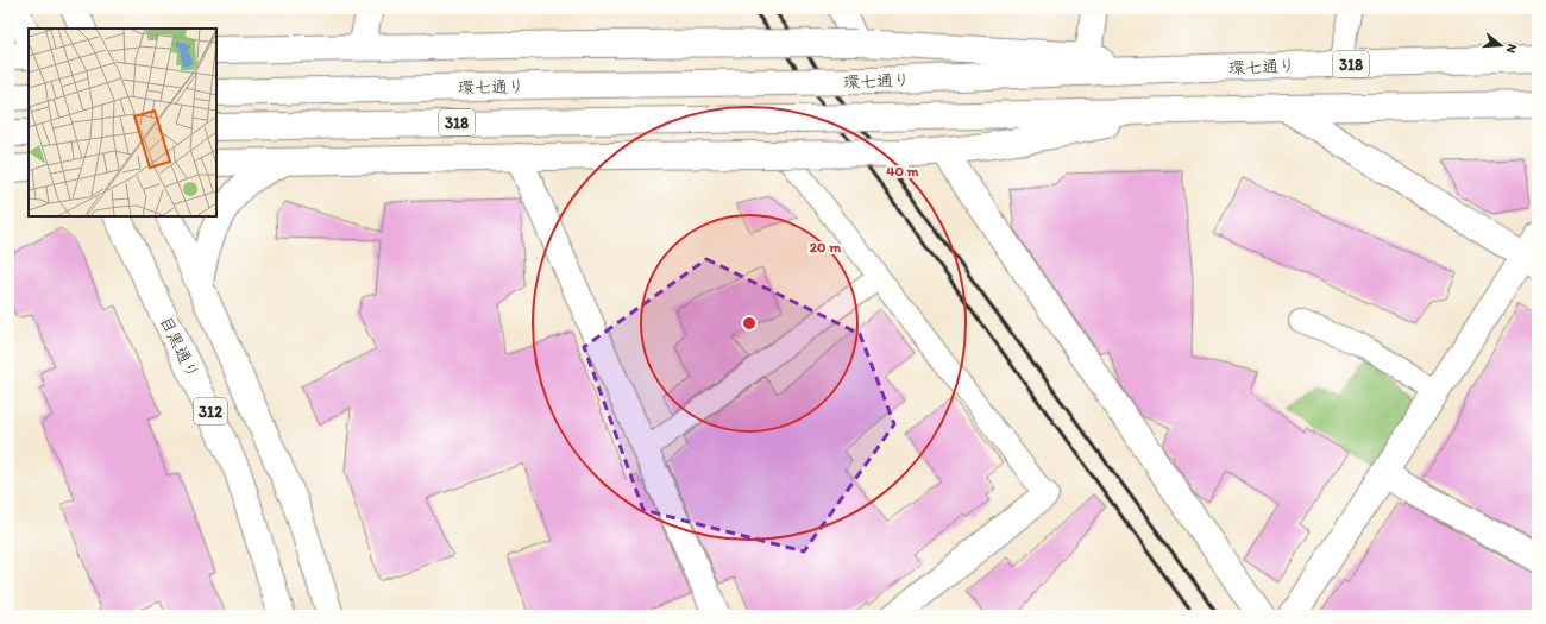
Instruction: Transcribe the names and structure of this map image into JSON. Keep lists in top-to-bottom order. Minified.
{"streets":{"main road":["318","環七通り","目黒通り","312"]},"north":"right","rings":["40 m","20 m"]}
